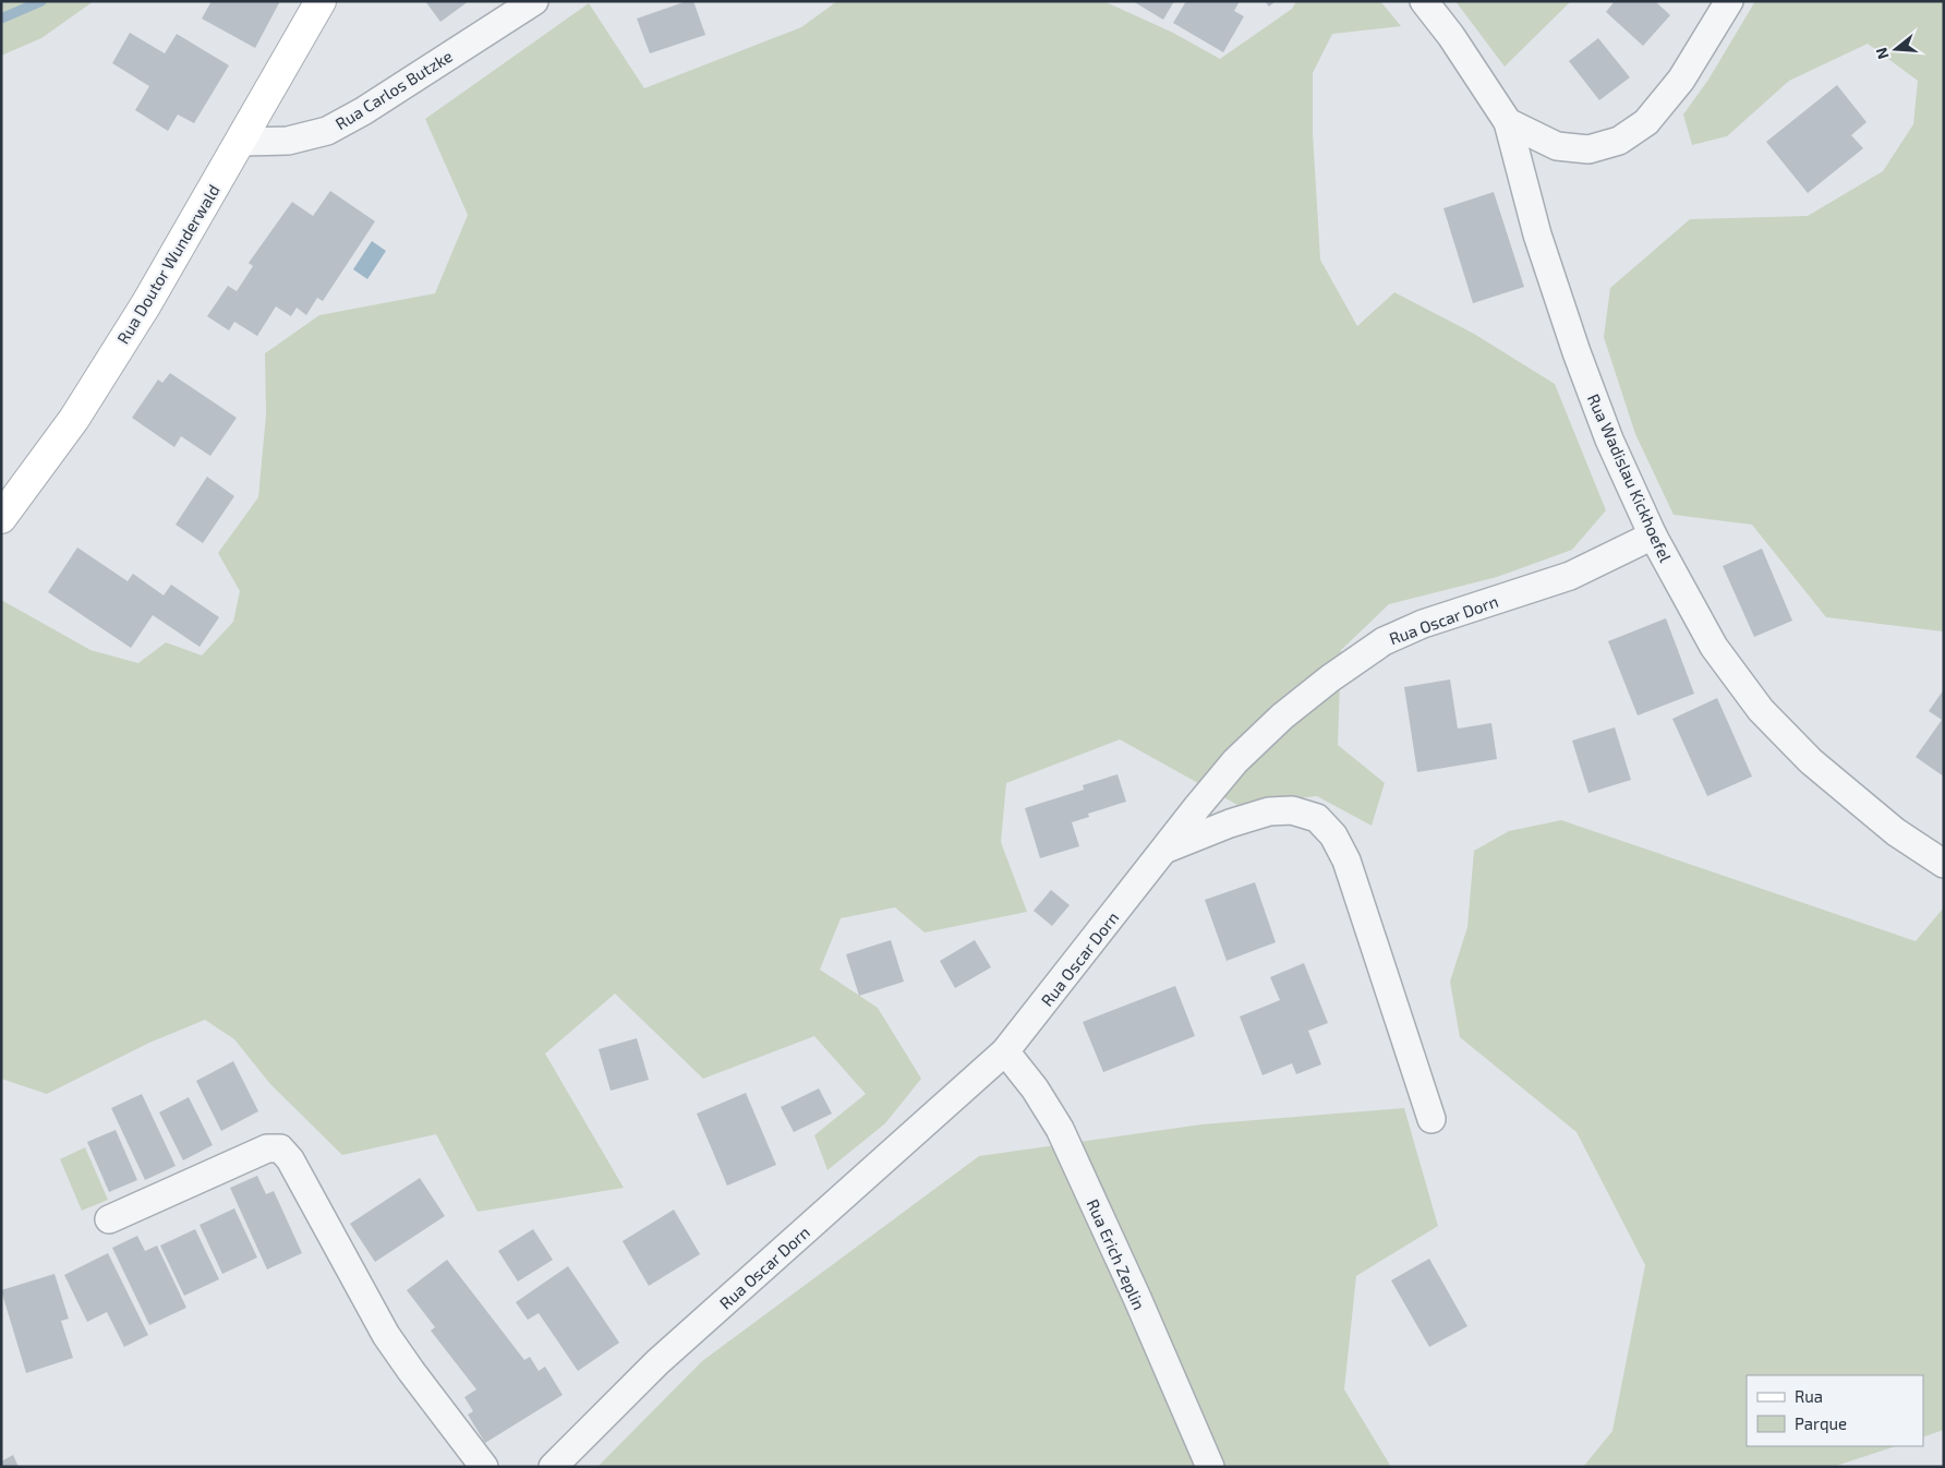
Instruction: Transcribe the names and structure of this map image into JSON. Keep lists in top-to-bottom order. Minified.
{"streets":{"street":["Rua Carlos Butzke","Rua Doutor Wunderwald","Rua Wadislau Kickhoefel","Rua Oscar Dorn","Rua Erich Zeplin"]},"crossings":[["Rua Carlos Butzke","Rua Doutor Wunderwald"],["Rua Wadislau Kickhoefel","Rua Oscar Dorn"],["Rua Oscar Dorn","Rua Erich Zeplin"]],"legend":["Rua","Parque"],"north":"left"}
